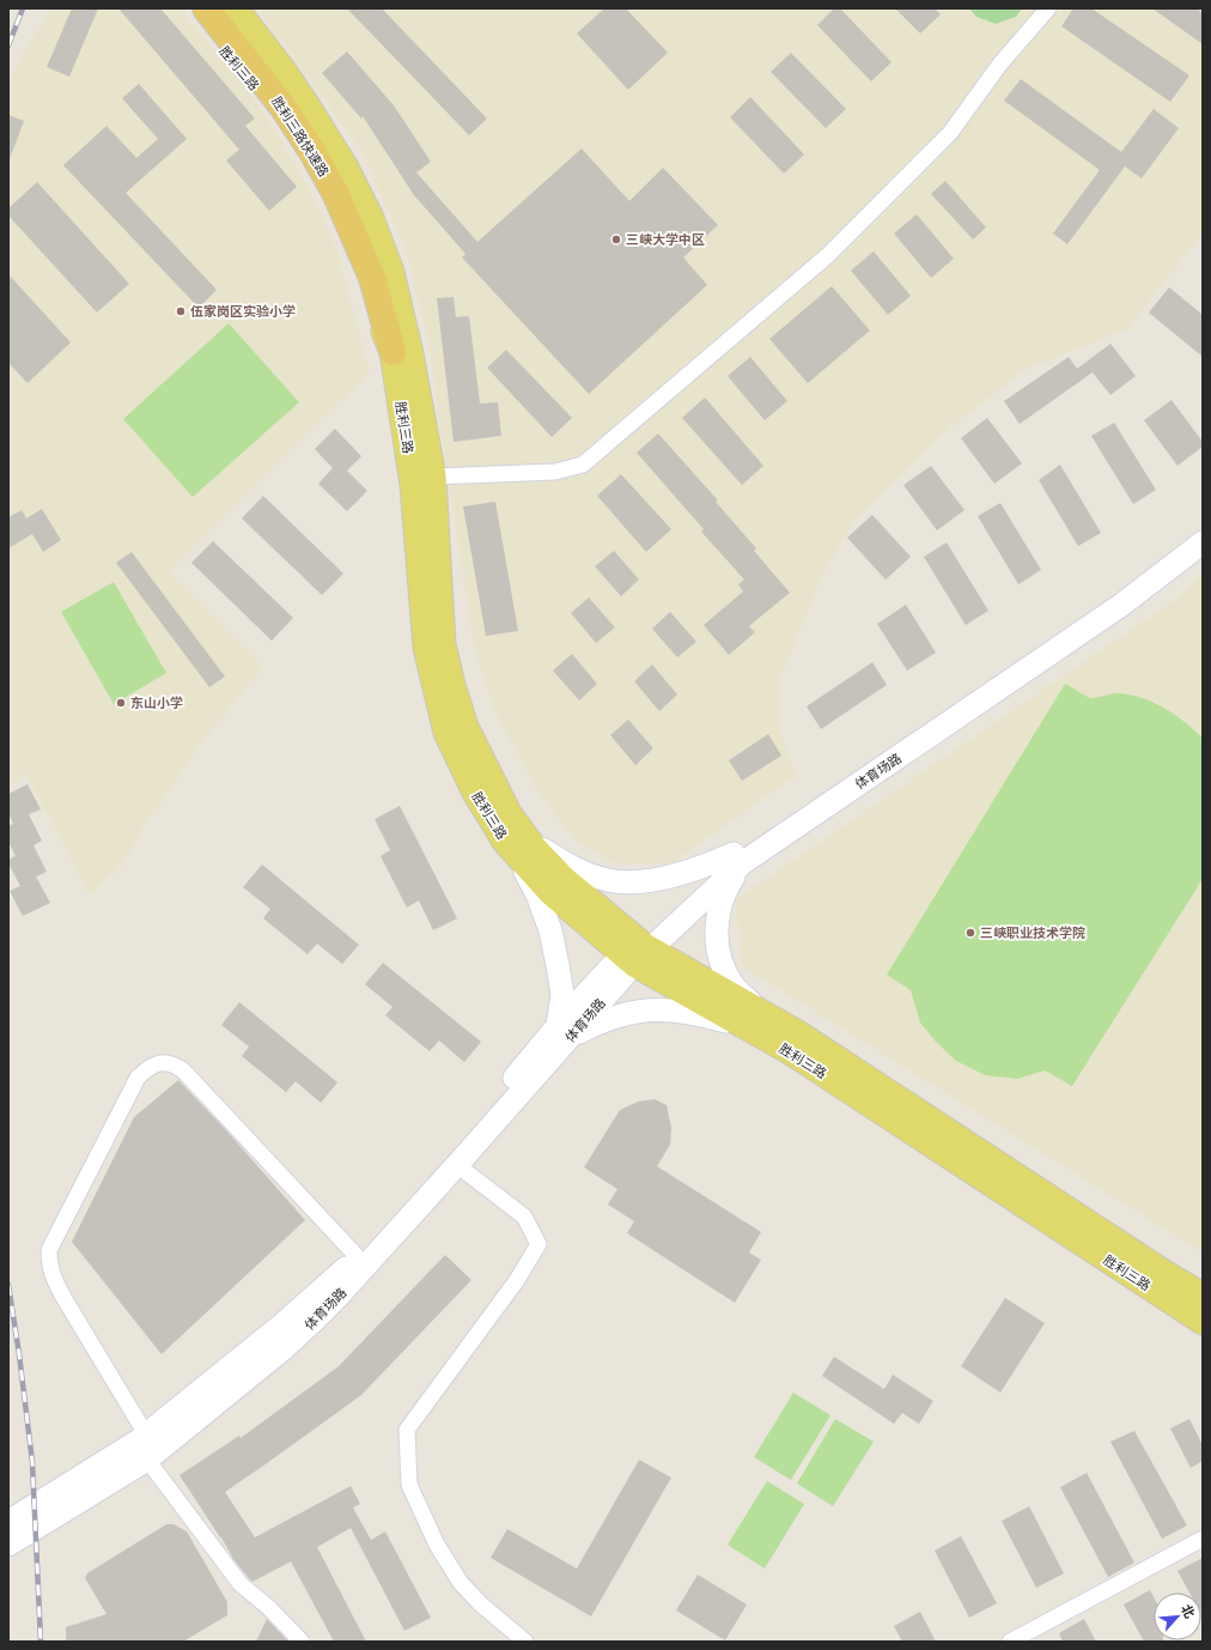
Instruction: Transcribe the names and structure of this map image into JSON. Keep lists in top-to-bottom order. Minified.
{"streets":{"highway":["胜利三路快速路"],"main road":["胜利三路","体育场路"]},"crossings":[["胜利三路","体育场路"]],"places":["三峡大学中区","伍家岗区实验小学","东山小学","三峡职业技术学院"],"north":"top right"}
